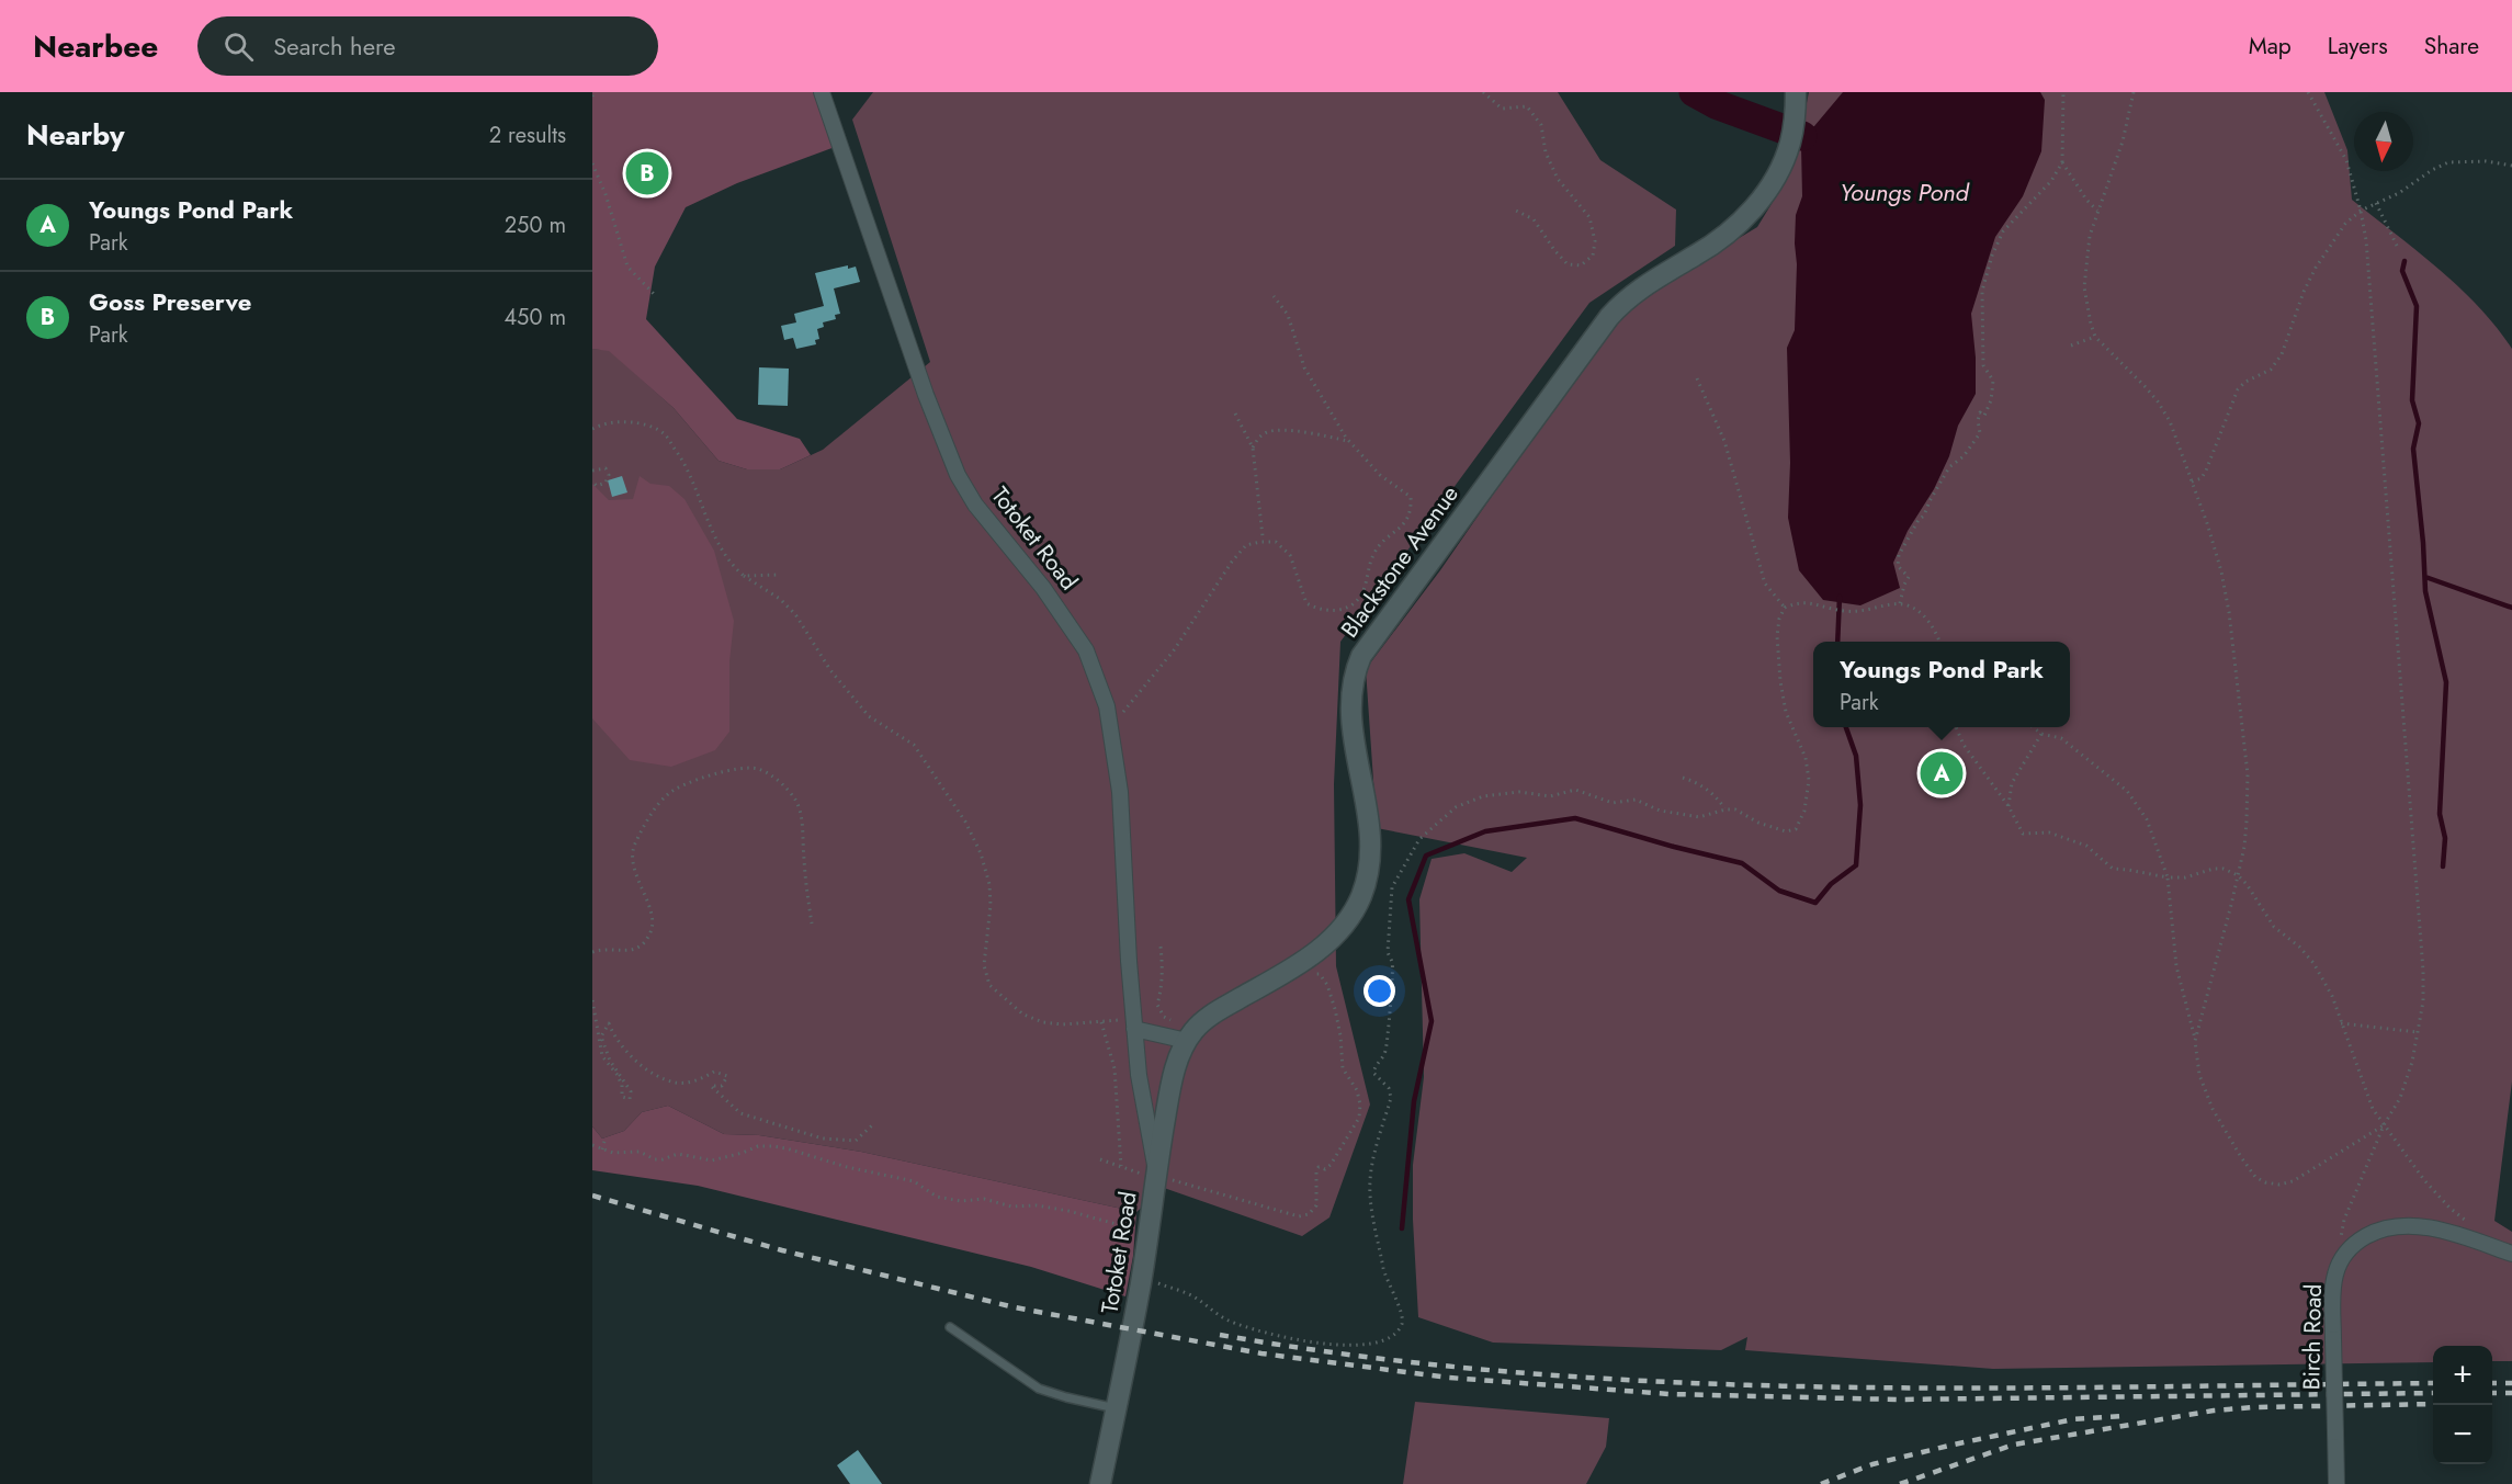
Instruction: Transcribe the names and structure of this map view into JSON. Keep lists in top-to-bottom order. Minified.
{"streets":{"main road":["Totoket Road","Blackstone Avenue"],"street":["Birch Road"]},"water":["Youngs Pond"],"north":"bottom","page":{"header":"Nearbee","search":"Search here","nav":["Map","Layers","Share"],"heading":["Nearby","2 results"],"pins":["B","A"],"list":[{"mark":"A","name":"Youngs Pond Park","note":"Park","value":"250 m"},{"mark":"B","name":"Goss Preserve","note":"Park","value":"450 m"}],"popup":["Youngs Pond Park","Park"],"map_buttons":["+","−"]}}
